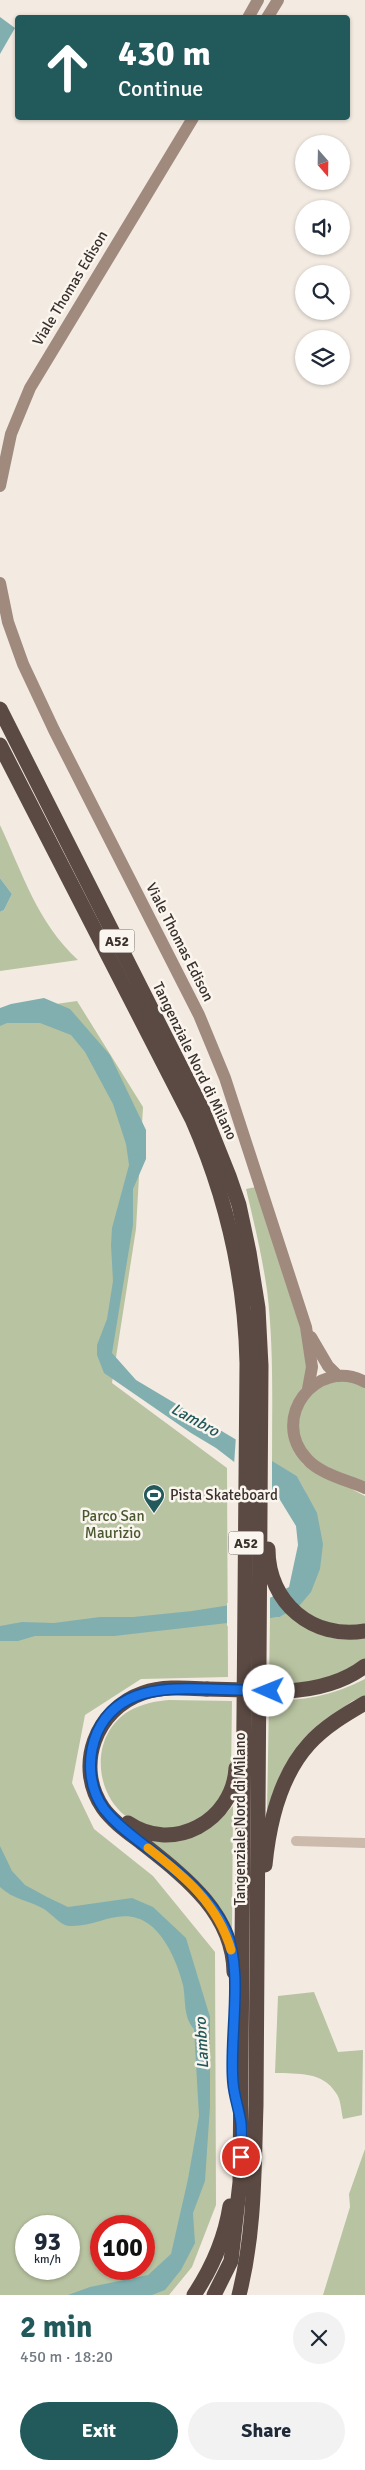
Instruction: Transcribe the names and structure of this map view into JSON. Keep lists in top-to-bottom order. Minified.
{"streets":{"highway":["A52","Tangenziale Nord di Milano"],"street":["Viale Thomas Edison"]},"water":["Lambro"],"parks":["Parco San Maurizio"],"places":{"sports":["Pista Skateboard"]},"north":"bottom","page":{"turn":["430 m","Continue"],"speed":"93 km/h","limit":"100","heading":["2 min","450 m · 18:20"],"buttons":["Exit","Share"]}}
